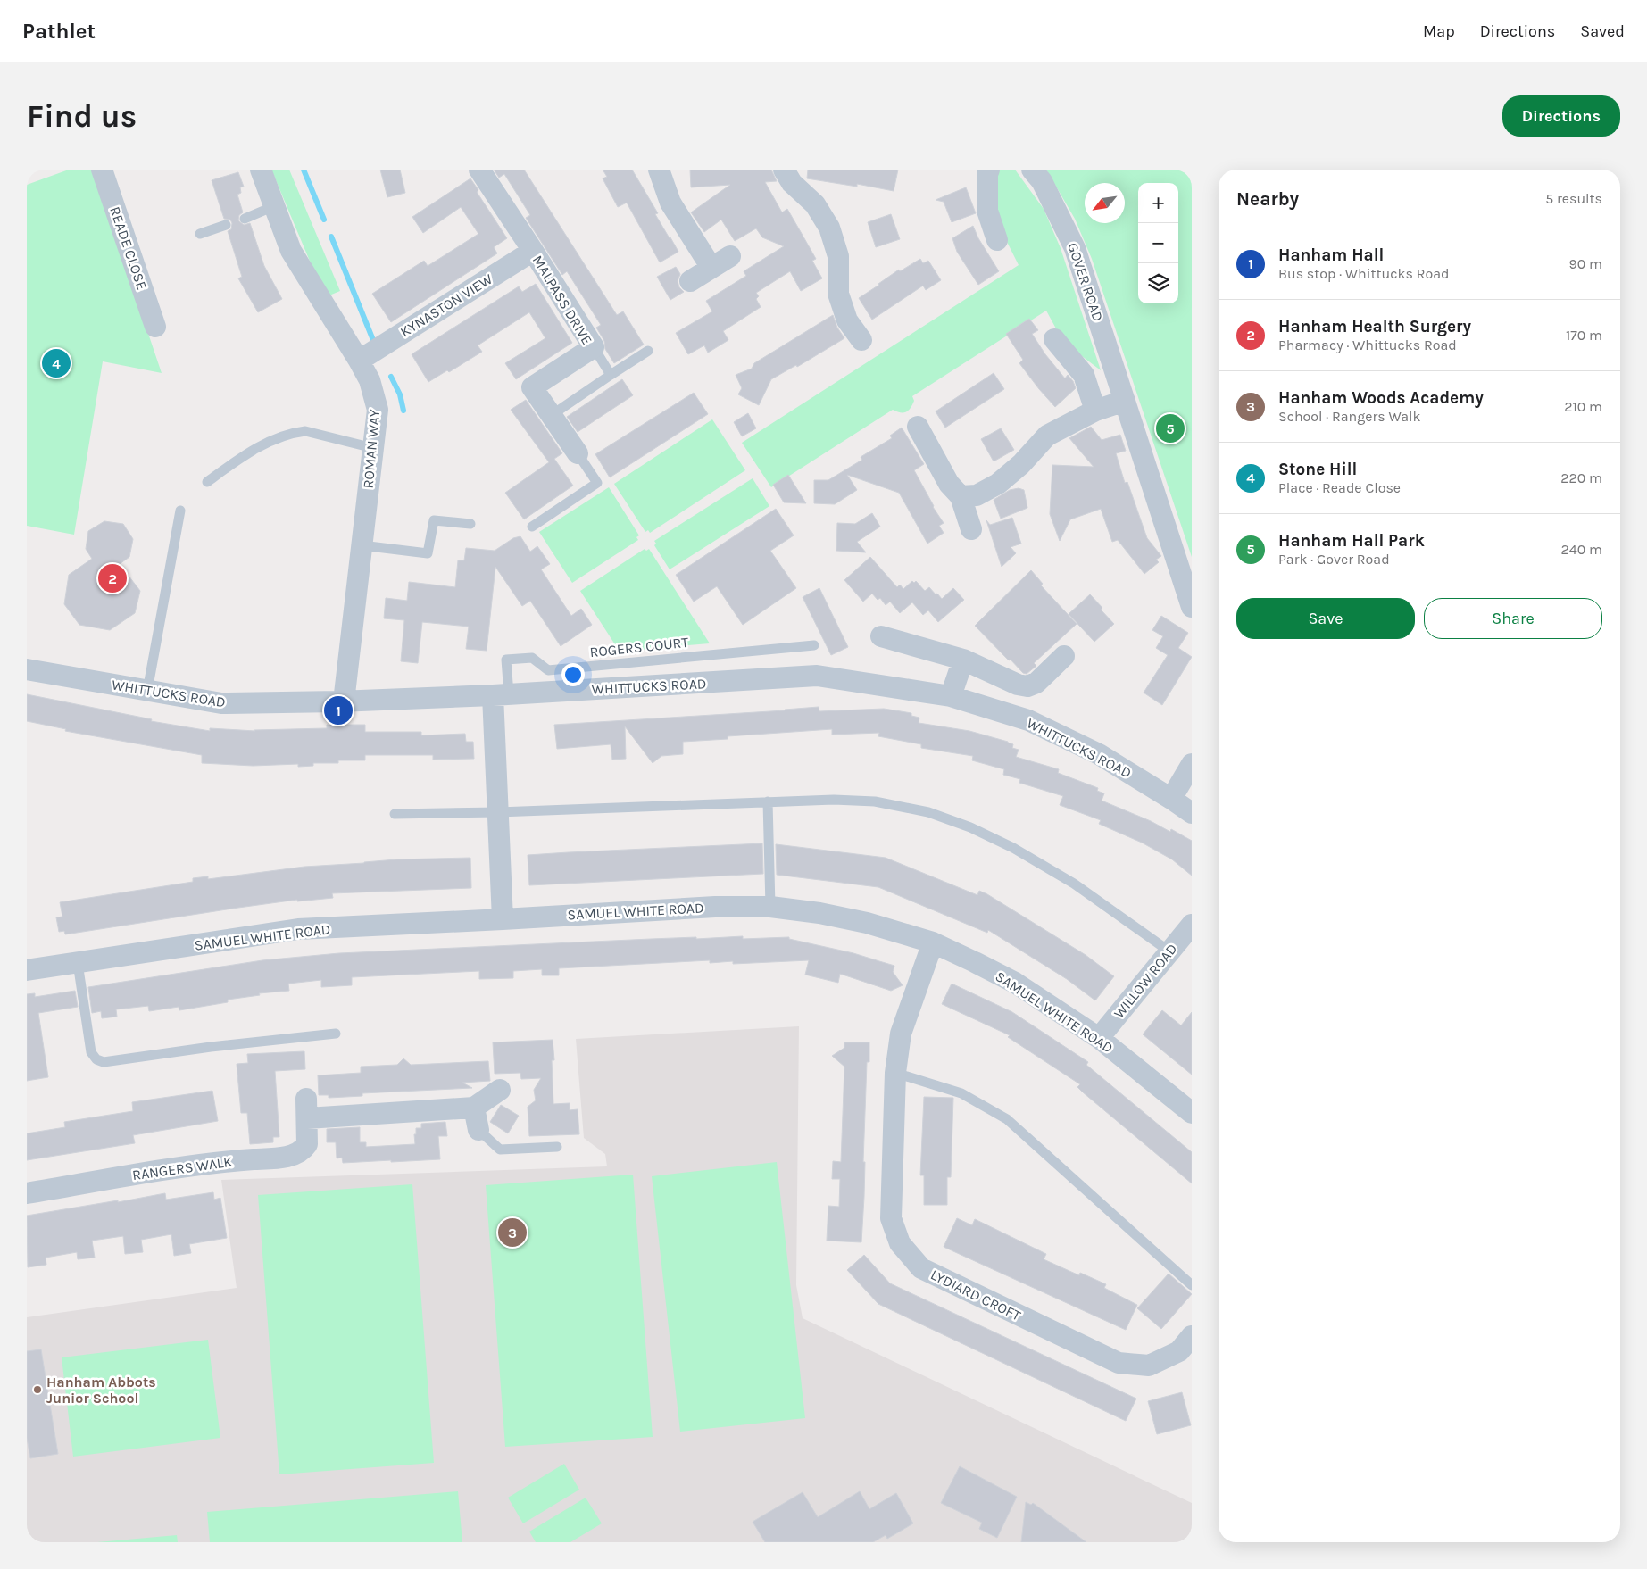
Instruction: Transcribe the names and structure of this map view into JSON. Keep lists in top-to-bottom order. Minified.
{"streets":{"street":["READE CLOSE","GOVER ROAD","MALPASS DRIVE","KYNASTON VIEW","ROMAN WAY","WHITTUCKS ROAD","SAMUEL WHITE ROAD","WILLOW ROAD","RANGERS WALK","LYDIARD CROFT"],"lane":["ROGERS COURT"]},"crossings":[["MALPASS DRIVE","KYNASTON VIEW"],["KYNASTON VIEW","ROMAN WAY"],["ROMAN WAY","WHITTUCKS ROAD"],["ROGERS COURT","WHITTUCKS ROAD"],["SAMUEL WHITE ROAD","WILLOW ROAD"],["SAMUEL WHITE ROAD","LYDIARD CROFT"]],"places":["Hanham Abbots Junior School"],"north":"bottom left","page":{"header":"Pathlet","nav":["Map","Directions","Saved"],"buttons":["Directions",["Save","Share"]],"title":"Find us","heading":["Nearby","5 results"],"map_buttons":["+","−"],"list":[{"mark":"1","name":"Hanham Hall","note":"Bus stop · Whittucks Road","value":"90 m"},{"mark":"2","name":"Hanham Health Surgery","note":"Pharmacy · Whittucks Road","value":"170 m"},{"mark":"3","name":"Hanham Woods Academy","note":"School · Rangers Walk","value":"210 m"},{"mark":"4","name":"Stone Hill","note":"Place · Reade Close","value":"220 m"},{"mark":"5","name":"Hanham Hall Park","note":"Park · Gover Road","value":"240 m"}],"pins":["4","5","2","1","3"]}}
